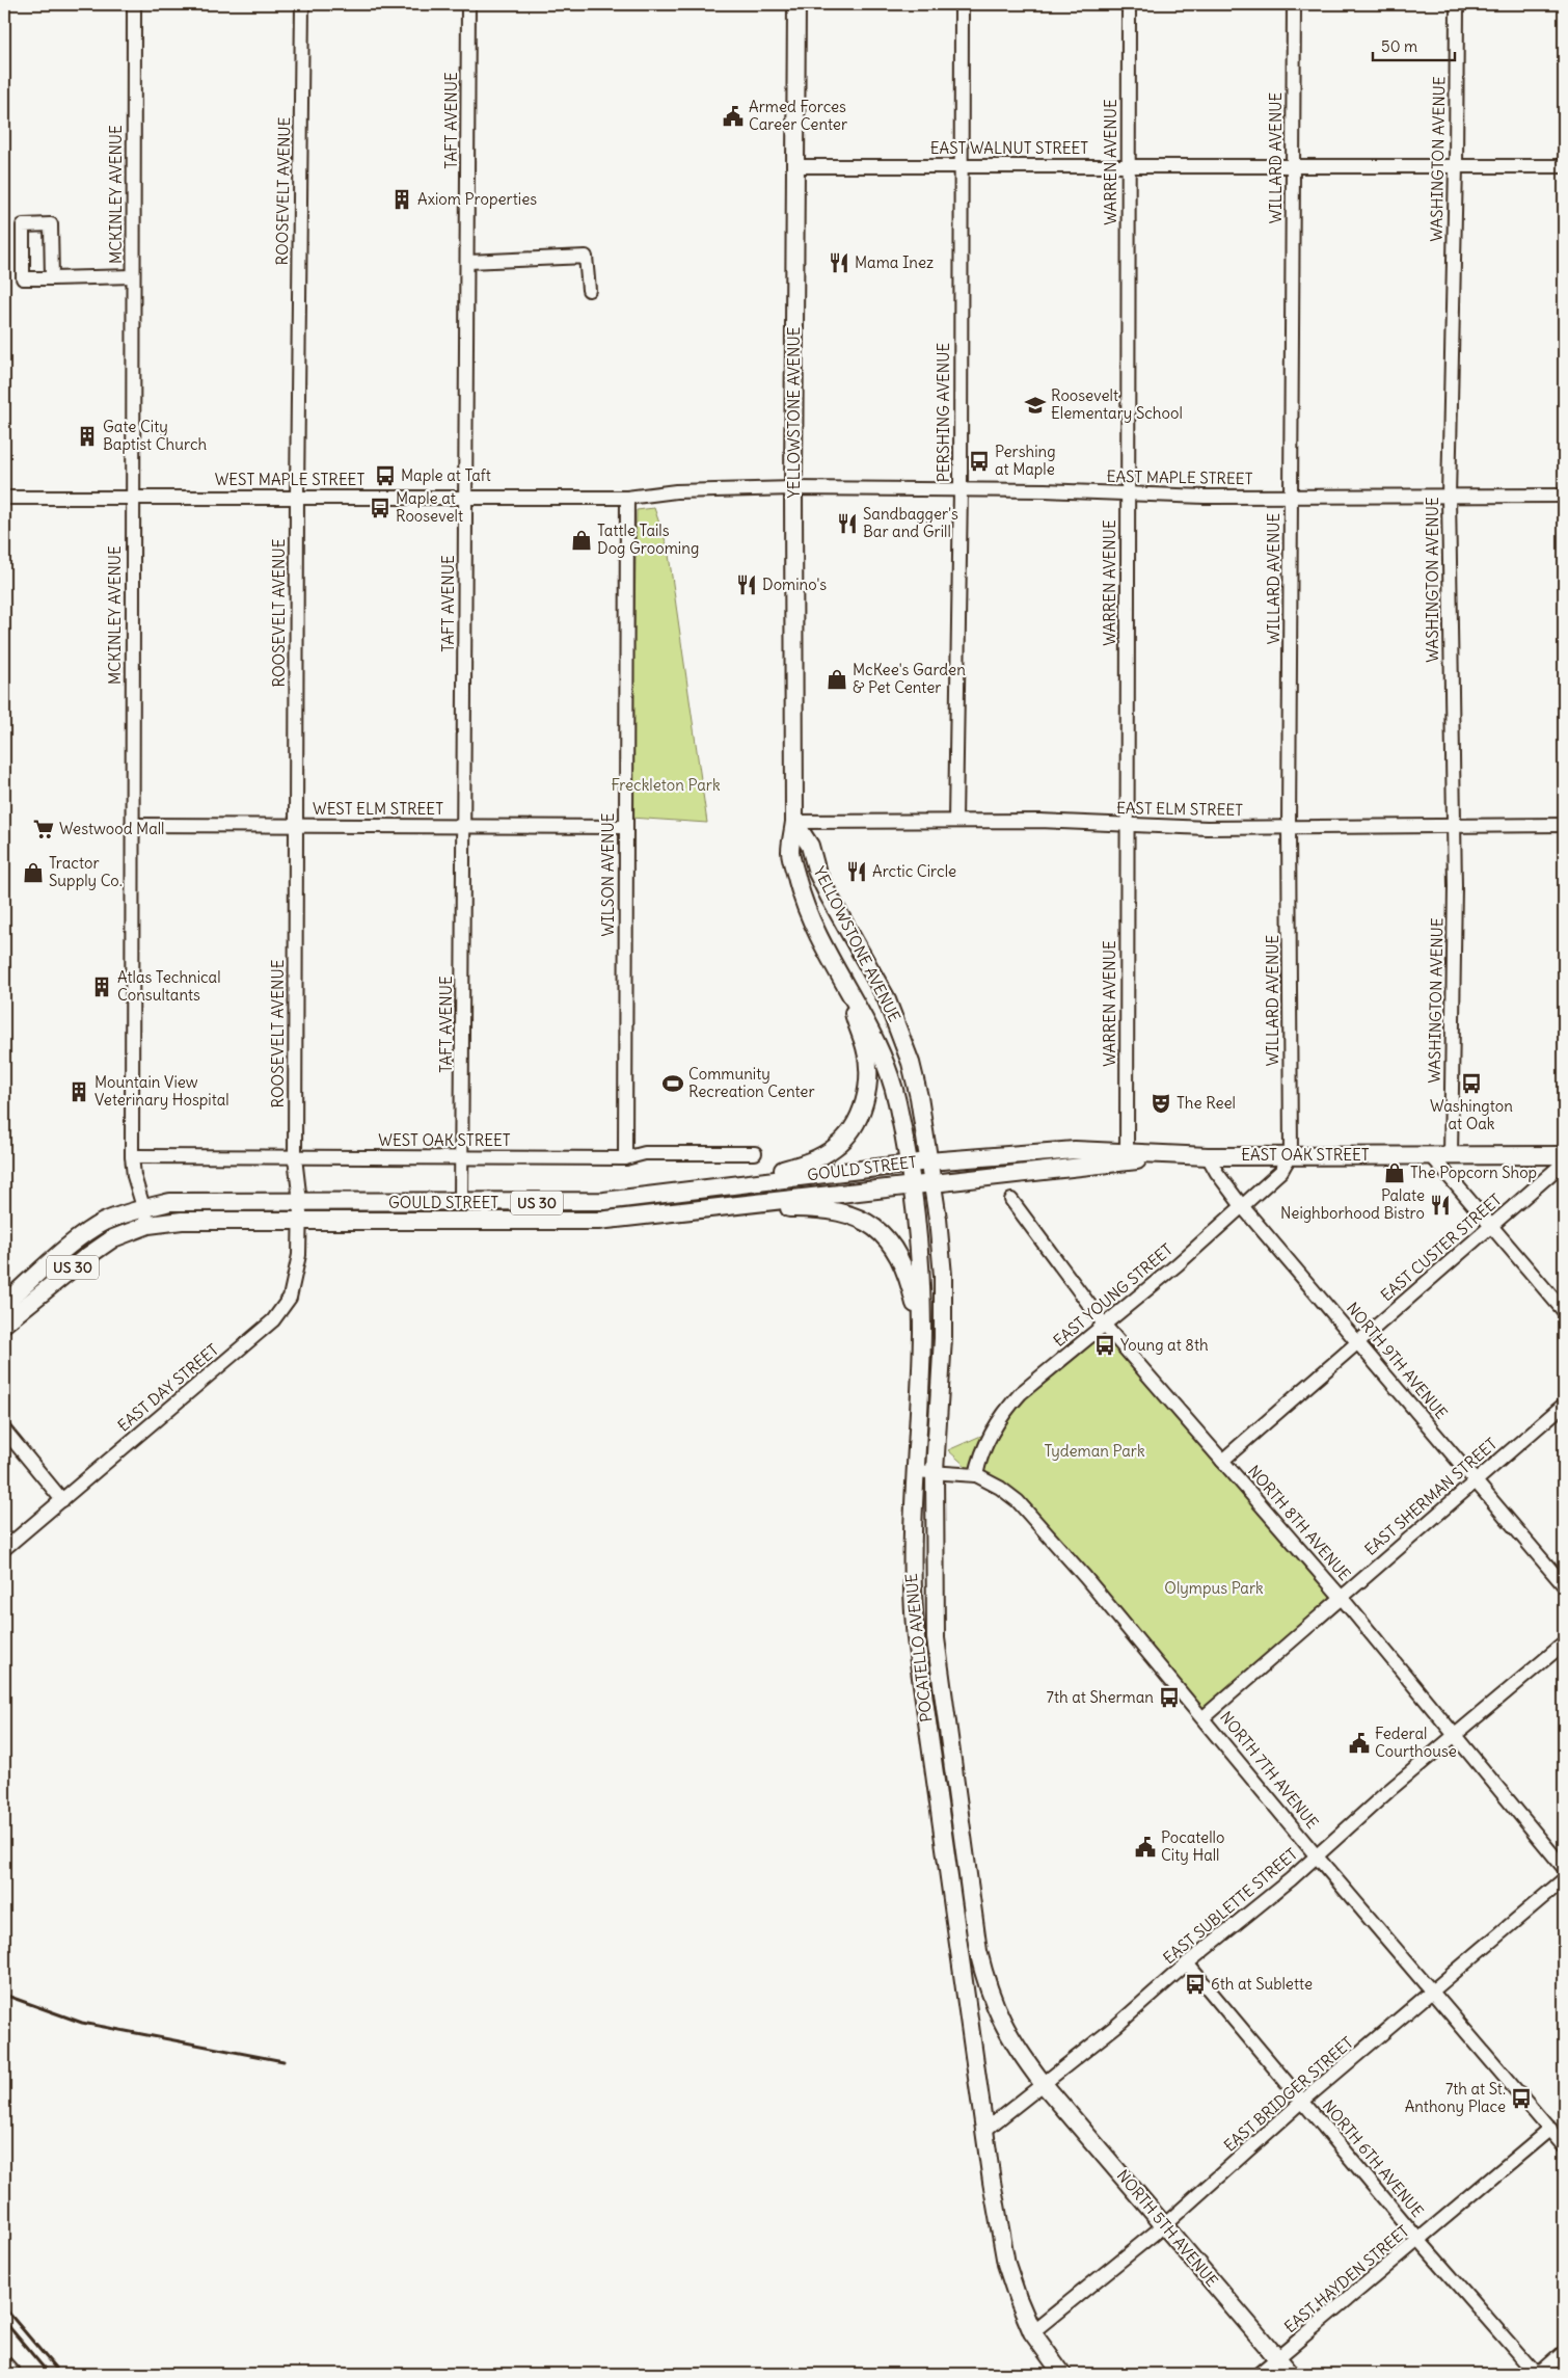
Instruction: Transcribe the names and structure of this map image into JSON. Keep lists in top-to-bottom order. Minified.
{"streets":{"main road":["YELLOWSTONE AVENUE","EAST OAK STREET","GOULD STREET","US 30","POCATELLO AVENUE","NORTH 5TH AVENUE"],"street":["TAFT AVENUE","EAST WALNUT STREET","WILLARD AVENUE","WASHINGTON AVENUE","WARREN AVENUE","ROOSEVELT AVENUE","MCKINLEY AVENUE","PERSHING AVENUE","EAST MAPLE STREET","WEST MAPLE STREET","WEST ELM STREET","EAST ELM STREET","WILSON AVENUE","WEST OAK STREET","EAST CUSTER STREET","EAST YOUNG STREET","NORTH 9TH AVENUE","EAST DAY STREET","EAST SHERMAN STREET","NORTH 8TH AVENUE","NORTH 7TH AVENUE","EAST SUBLETTE STREET","EAST BRIDGER STREET","NORTH 6TH AVENUE","EAST HAYDEN STREET"]},"crossings":[["TAFT AVENUE","WEST MAPLE STREET"],["TAFT AVENUE","WEST ELM STREET"],["TAFT AVENUE","WEST OAK STREET"],["TAFT AVENUE","GOULD STREET"],["EAST WALNUT STREET","WILLARD AVENUE"],["EAST WALNUT STREET","WASHINGTON AVENUE"],["EAST WALNUT STREET","WARREN AVENUE"],["EAST WALNUT STREET","YELLOWSTONE AVENUE"],["EAST WALNUT STREET","PERSHING AVENUE"],["WILLARD AVENUE","EAST MAPLE STREET"],["WILLARD AVENUE","EAST ELM STREET"],["WILLARD AVENUE","EAST OAK STREET"],["WILLARD AVENUE","EAST YOUNG STREET"],["WASHINGTON AVENUE","EAST MAPLE STREET"],["WASHINGTON AVENUE","EAST ELM STREET"],["WASHINGTON AVENUE","EAST OAK STREET"],["WARREN AVENUE","EAST MAPLE STREET"],["WARREN AVENUE","EAST ELM STREET"],["WARREN AVENUE","EAST OAK STREET"],["ROOSEVELT AVENUE","WEST MAPLE STREET"],["ROOSEVELT AVENUE","WEST ELM STREET"],["ROOSEVELT AVENUE","WEST OAK STREET"],["ROOSEVELT AVENUE","GOULD STREET"],["ROOSEVELT AVENUE","EAST DAY STREET"],["MCKINLEY AVENUE","WEST MAPLE STREET"],["MCKINLEY AVENUE","WEST ELM STREET"],["MCKINLEY AVENUE","WEST OAK STREET"],["MCKINLEY AVENUE","GOULD STREET"],["MCKINLEY AVENUE","US 30"],["YELLOWSTONE AVENUE","EAST MAPLE STREET"],["YELLOWSTONE AVENUE","WEST MAPLE STREET"],["YELLOWSTONE AVENUE","EAST ELM STREET"],["YELLOWSTONE AVENUE","EAST OAK STREET"],["YELLOWSTONE AVENUE","GOULD STREET"],["YELLOWSTONE AVENUE","POCATELLO AVENUE"],["PERSHING AVENUE","EAST MAPLE STREET"],["PERSHING AVENUE","EAST ELM STREET"],["EAST MAPLE STREET","WEST MAPLE STREET"],["WEST MAPLE STREET","WILSON AVENUE"],["WEST ELM STREET","WILSON AVENUE"],["WILSON AVENUE","WEST OAK STREET"],["EAST OAK STREET","GOULD STREET"],["EAST OAK STREET","EAST YOUNG STREET"],["EAST OAK STREET","NORTH 9TH AVENUE"],["EAST OAK STREET","POCATELLO AVENUE"],["GOULD STREET","US 30"],["GOULD STREET","EAST DAY STREET"],["GOULD STREET","POCATELLO AVENUE"],["US 30","POCATELLO AVENUE"],["EAST CUSTER STREET","NORTH 9TH AVENUE"],["EAST CUSTER STREET","NORTH 8TH AVENUE"],["EAST YOUNG STREET","NORTH 9TH AVENUE"],["EAST YOUNG STREET","NORTH 8TH AVENUE"],["EAST YOUNG STREET","NORTH 7TH AVENUE"],["NORTH 9TH AVENUE","EAST SHERMAN STREET"],["EAST SHERMAN STREET","NORTH 8TH AVENUE"],["EAST SHERMAN STREET","NORTH 7TH AVENUE"],["NORTH 8TH AVENUE","EAST SUBLETTE STREET"],["POCATELLO AVENUE","NORTH 7TH AVENUE"],["POCATELLO AVENUE","EAST SUBLETTE STREET"],["POCATELLO AVENUE","EAST BRIDGER STREET"],["POCATELLO AVENUE","NORTH 5TH AVENUE"],["NORTH 7TH AVENUE","EAST SUBLETTE STREET"],["NORTH 7TH AVENUE","EAST BRIDGER STREET"],["NORTH 7TH AVENUE","EAST HAYDEN STREET"],["EAST SUBLETTE STREET","NORTH 6TH AVENUE"],["EAST SUBLETTE STREET","NORTH 5TH AVENUE"],["EAST BRIDGER STREET","NORTH 6TH AVENUE"],["EAST BRIDGER STREET","NORTH 5TH AVENUE"],["NORTH 6TH AVENUE","EAST HAYDEN STREET"],["NORTH 5TH AVENUE","EAST HAYDEN STREET"]],"parks":["Freckleton Park","Tydeman Park","Olympus Park"],"places":{"public building":["Armed Forces Career Center","Federal Courthouse","Pocatello City Hall"],"building":["Axiom Properties","Gate City Baptist Church","Atlas Technical Consultants","Mountain View Veterinary Hospital"],"restaurant":["Mama Inez","Sandbagger's Bar and Grill","Domino's","Arctic Circle","Palate Neighborhood Bistro"],"school or university":["Roosevelt Elementary School"],"bus stop":["Pershing at Maple","Maple at Taft","Maple at Roosevelt","Washington at Oak","Young at 8th","7th at Sherman","6th at Sublette","7th at St. Anthony Place"],"shop":["Tattle Tails Dog Grooming","McKee's Garden & Pet Center","Tractor Supply Co.","The Popcorn Shop"],"supermarket":["Westwood Mall"],"sports":["Community Recreation Center"],"theatre":["The Reel"]},"scale_bar":"50 m"}
